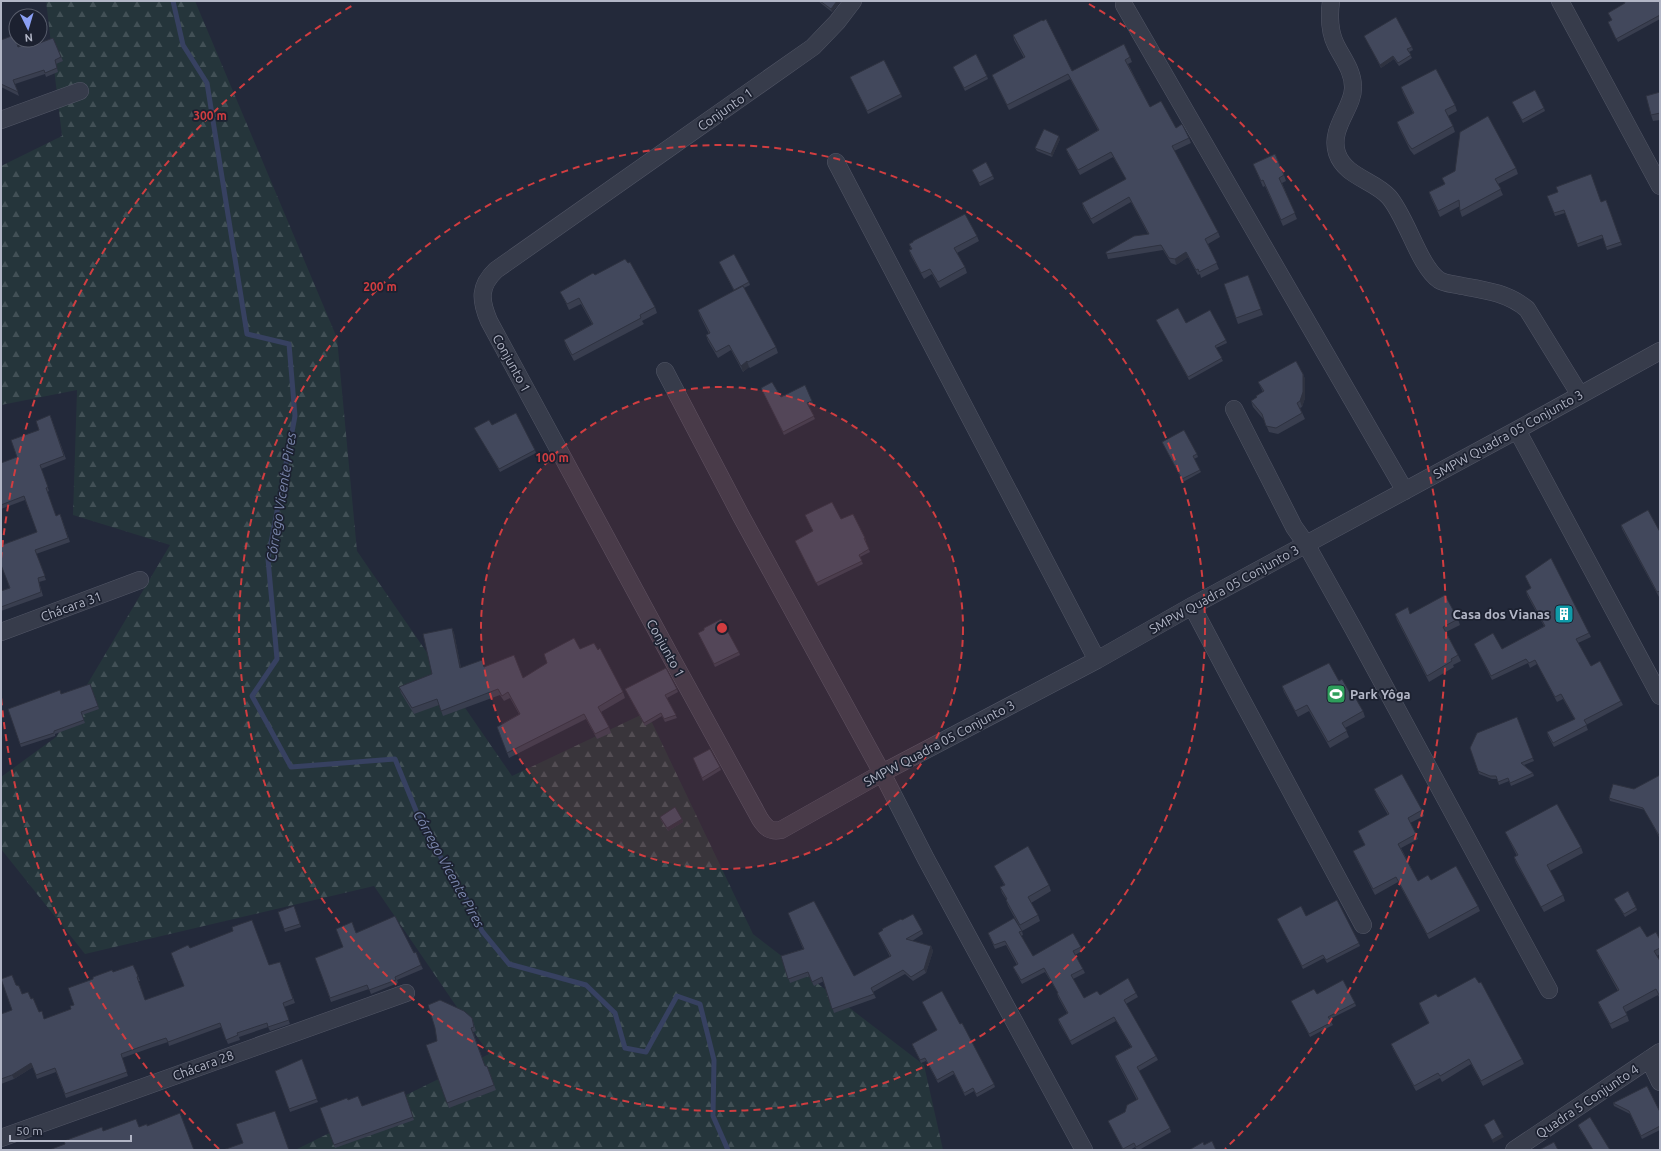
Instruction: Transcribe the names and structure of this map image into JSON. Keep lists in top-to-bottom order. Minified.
{"streets":{"street":["Conjunto 1","SMPW Quadra 05 Conjunto 3","Chácara 31","Chácara 28","Quadra 5 Conjunto 4"]},"crossings":[["Conjunto 1","SMPW Quadra 05 Conjunto 3"]],"water":["Córrego Vicente Pires"],"places":{"building":["Casa dos Vianas"],"sports":["Park Yôga"]},"scale_bar":"50 m","north":"bottom","rings":["300 m","200 m","100 m"]}
